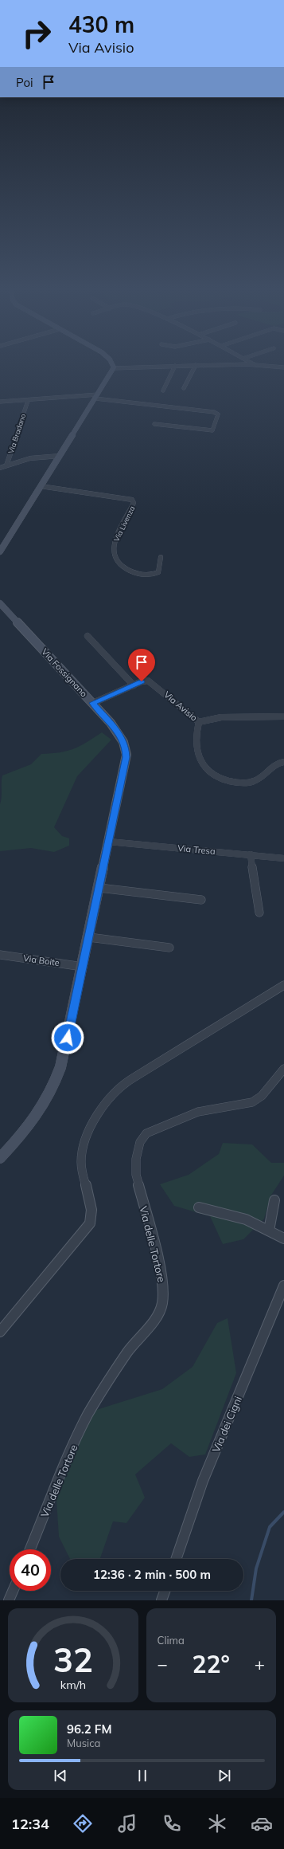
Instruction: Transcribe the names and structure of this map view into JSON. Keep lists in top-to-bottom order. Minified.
{"streets":{"street":["Via Bradano","Via Livenza","Via Fossignano","Via Avisio","Via Tresa","Via Boite","Via delle Tortore","Via dei Cigni"]},"crossings":[["Via Fossignano","Via Avisio"],["Via Fossignano","Via Tresa"],["Via Fossignano","Via Boite"]],"page":{"turn":["430 m","Via Avisio"],"then":"Poi","limit":"40","trip":"12:36 · 2 min · 500 m","tile":"Clima","heat":["−","22°","+"],"song":["96.2 FM","Musica"],"tabs":"12:34","gauge":["32","km/h"]}}
